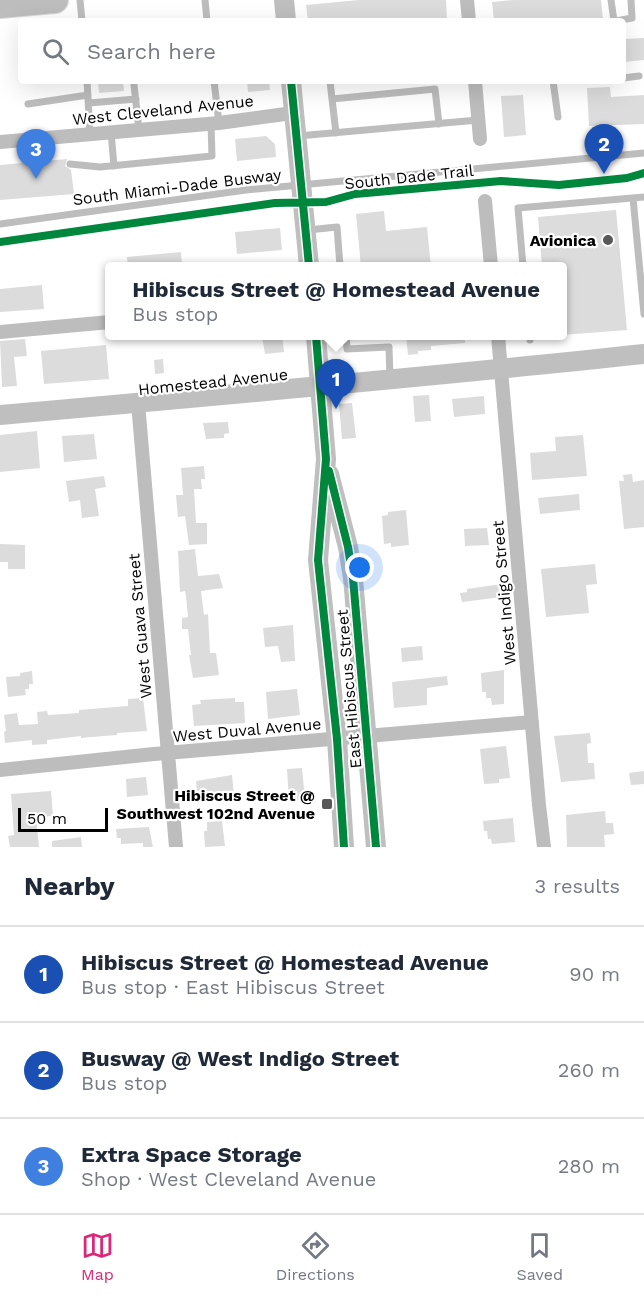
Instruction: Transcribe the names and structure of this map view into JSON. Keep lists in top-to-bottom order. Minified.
{"streets":{"street":["West Cleveland Avenue","Homestead Avenue","West Indigo Street","West Guava Street","East Hibiscus Street","West Duval Avenue"],"lane":["South Miami-Dade Busway"],"cycle path":["South Dade Trail"]},"crossings":[["Homestead Avenue","West Indigo Street"],["Homestead Avenue","West Guava Street"],["Homestead Avenue","East Hibiscus Street"],["West Indigo Street","West Duval Avenue"],["West Guava Street","West Duval Avenue"],["East Hibiscus Street","West Duval Avenue"]],"places":{"other":["Avionica"],"transit":["Hibiscus Street @ Southwest 102nd Avenue"]},"scale_bar":"50 m","page":{"search":"Search here","pins":["2","3","1"],"popup":["Hibiscus Street @ Homestead Avenue","Bus stop"],"scale":"50 m","heading":["Nearby","3 results"],"list":[{"mark":"1","name":"Hibiscus Street @ Homestead Avenue","note":"Bus stop · East Hibiscus Street","value":"90 m"},{"mark":"2","name":"Busway @ West Indigo Street","note":"Bus stop","value":"260 m"},{"mark":"3","name":"Extra Space Storage","note":"Shop · West Cleveland Avenue","value":"280 m"}],"nav":["Map","Directions","Saved"]}}
